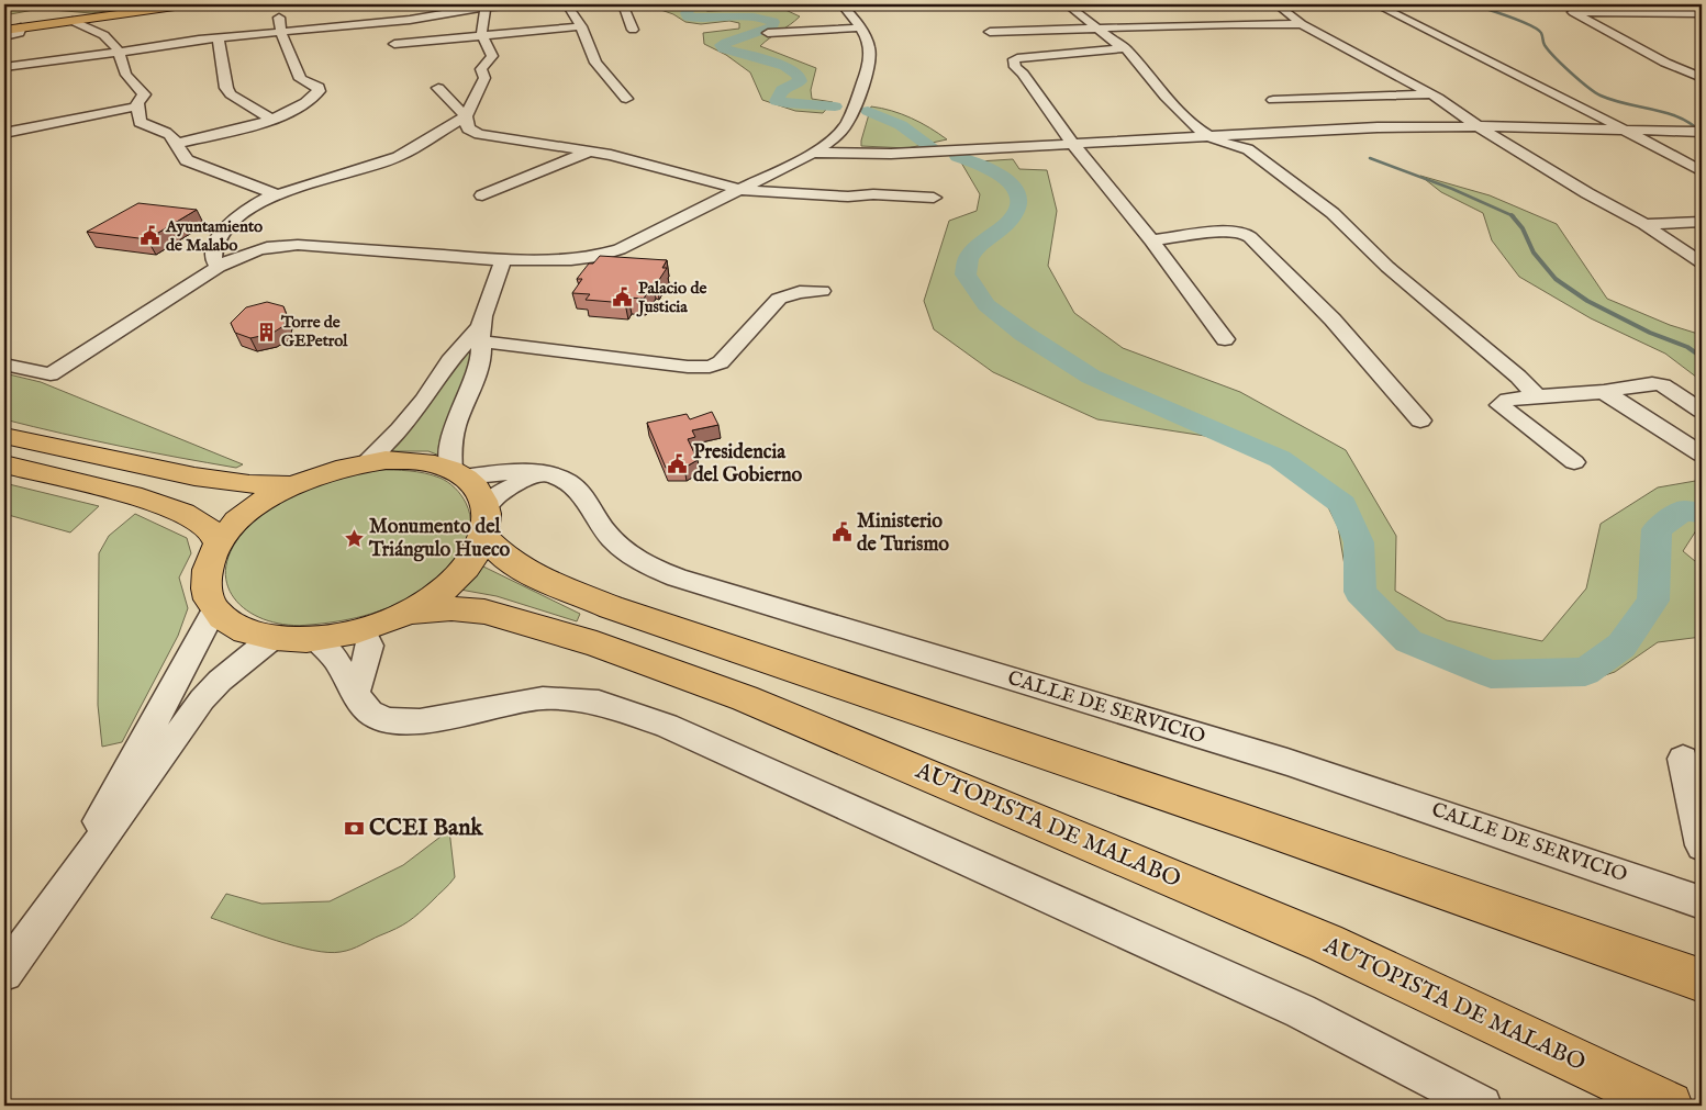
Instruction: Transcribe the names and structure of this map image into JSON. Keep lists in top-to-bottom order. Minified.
{"streets":{"main road":["AUTOPISTA DE MALABO"],"street":["CALLE DE SERVICIO"]},"places":{"public building":["Ayuntamiento de Malabo","Palacio de Justicia","Presidencia del Gobierno","Ministerio de Turismo"],"building":["Torre de GEPetrol"],"place":["Monumento del Triángulo Hueco"],"bank":["CCEI Bank"]}}
